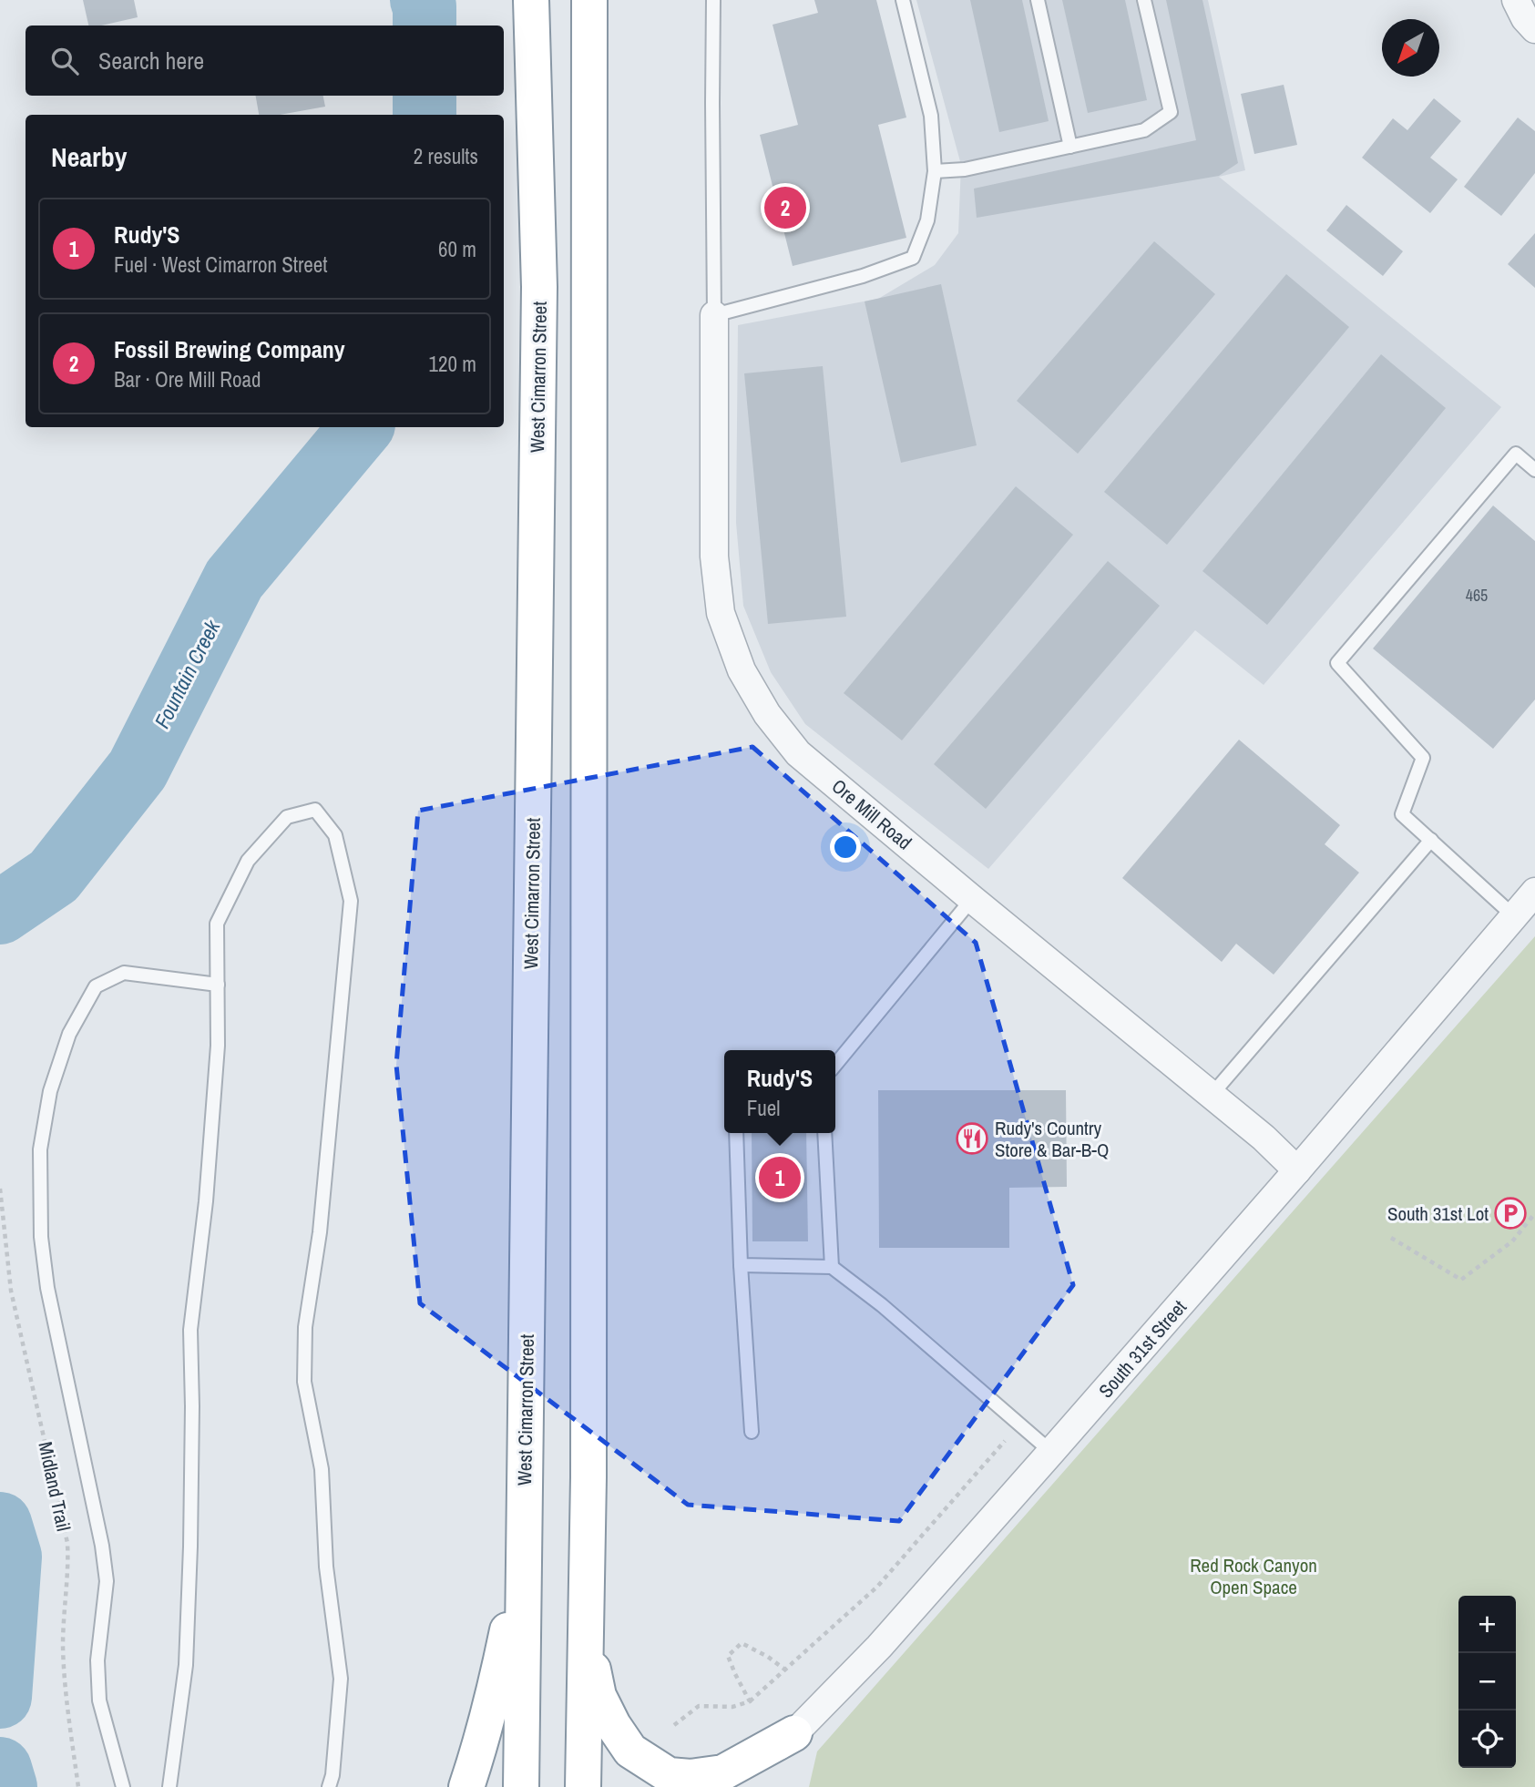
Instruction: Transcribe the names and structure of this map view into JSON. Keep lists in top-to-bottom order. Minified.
{"streets":{"highway":["West Cimarron Street"],"street":["Ore Mill Road","South 31st Street"],"path":["Midland Trail"]},"crossings":[["Ore Mill Road","South 31st Street"]],"water":["Fountain Creek"],"parks":["Red Rock Canyon Open Space"],"places":{"restaurant":["Rudy's Country Store & Bar-B-Q"],"parking":["South 31st Lot"]},"house_numbers":["465"],"north":"bottom left","page":{"search":"Search here","heading":["Nearby","2 results"],"pins":["2","1"],"list":[{"mark":"1","name":"Rudy'S","note":"Fuel · West Cimarron Street","value":"60 m"},{"mark":"2","name":"Fossil Brewing Company","note":"Bar · Ore Mill Road","value":"120 m"}],"popup":["Rudy'S","Fuel"],"map_buttons":["+","−"]}}
